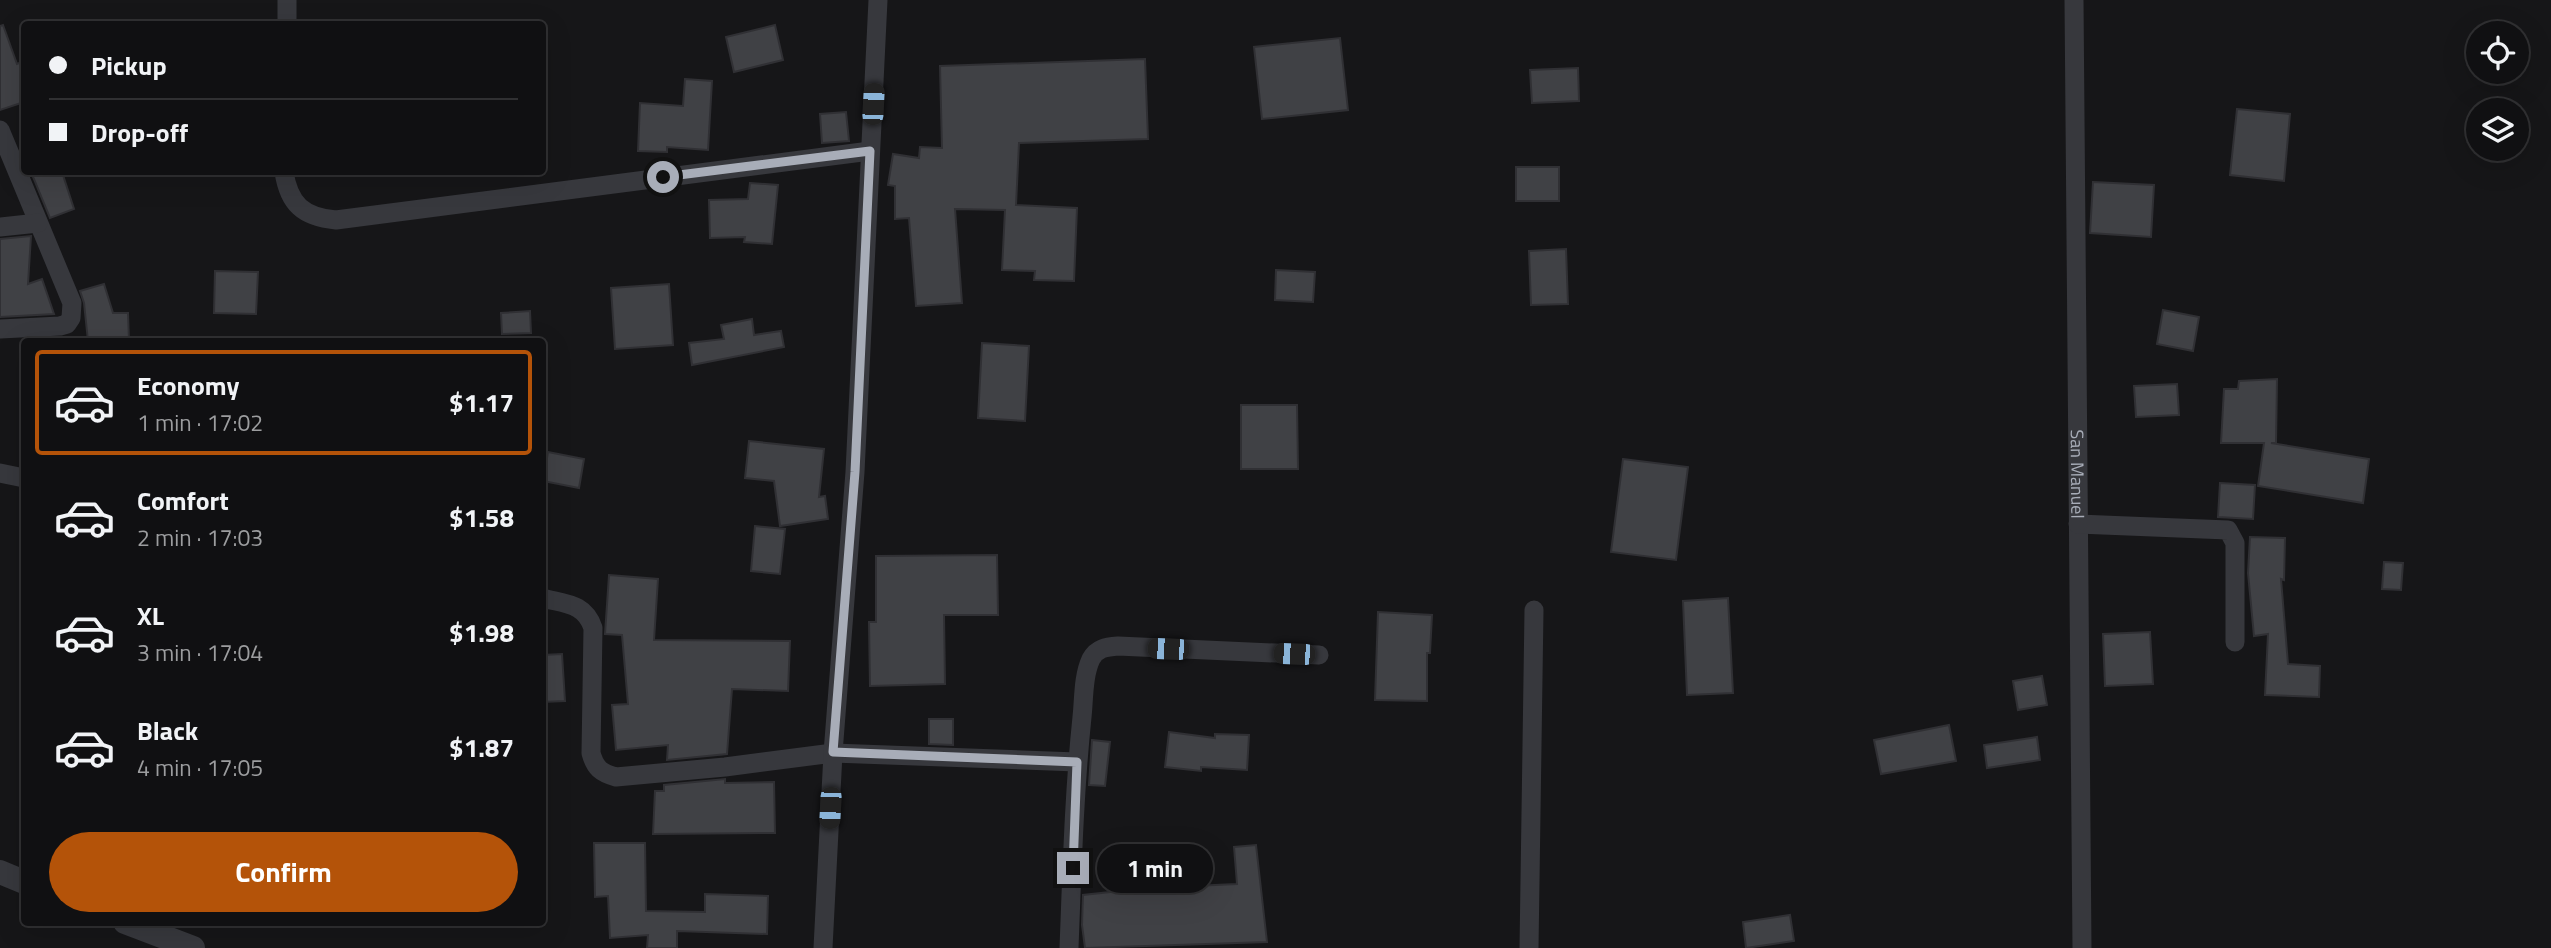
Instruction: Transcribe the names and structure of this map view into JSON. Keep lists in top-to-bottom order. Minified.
{"streets":{"street":["San Manuel"]},"page":{"banner":["Pickup","Drop-off"],"list":[{"name":"Economy","note":"1 min · 17:02","value":"$1.17"},{"name":"Comfort","note":"2 min · 17:03","value":"$1.58"},{"name":"XL","note":"3 min · 17:04","value":"$1.98"},{"name":"Black","note":"4 min · 17:05","value":"$1.87"}],"buttons":"Confirm","bubble":"1 min"}}
